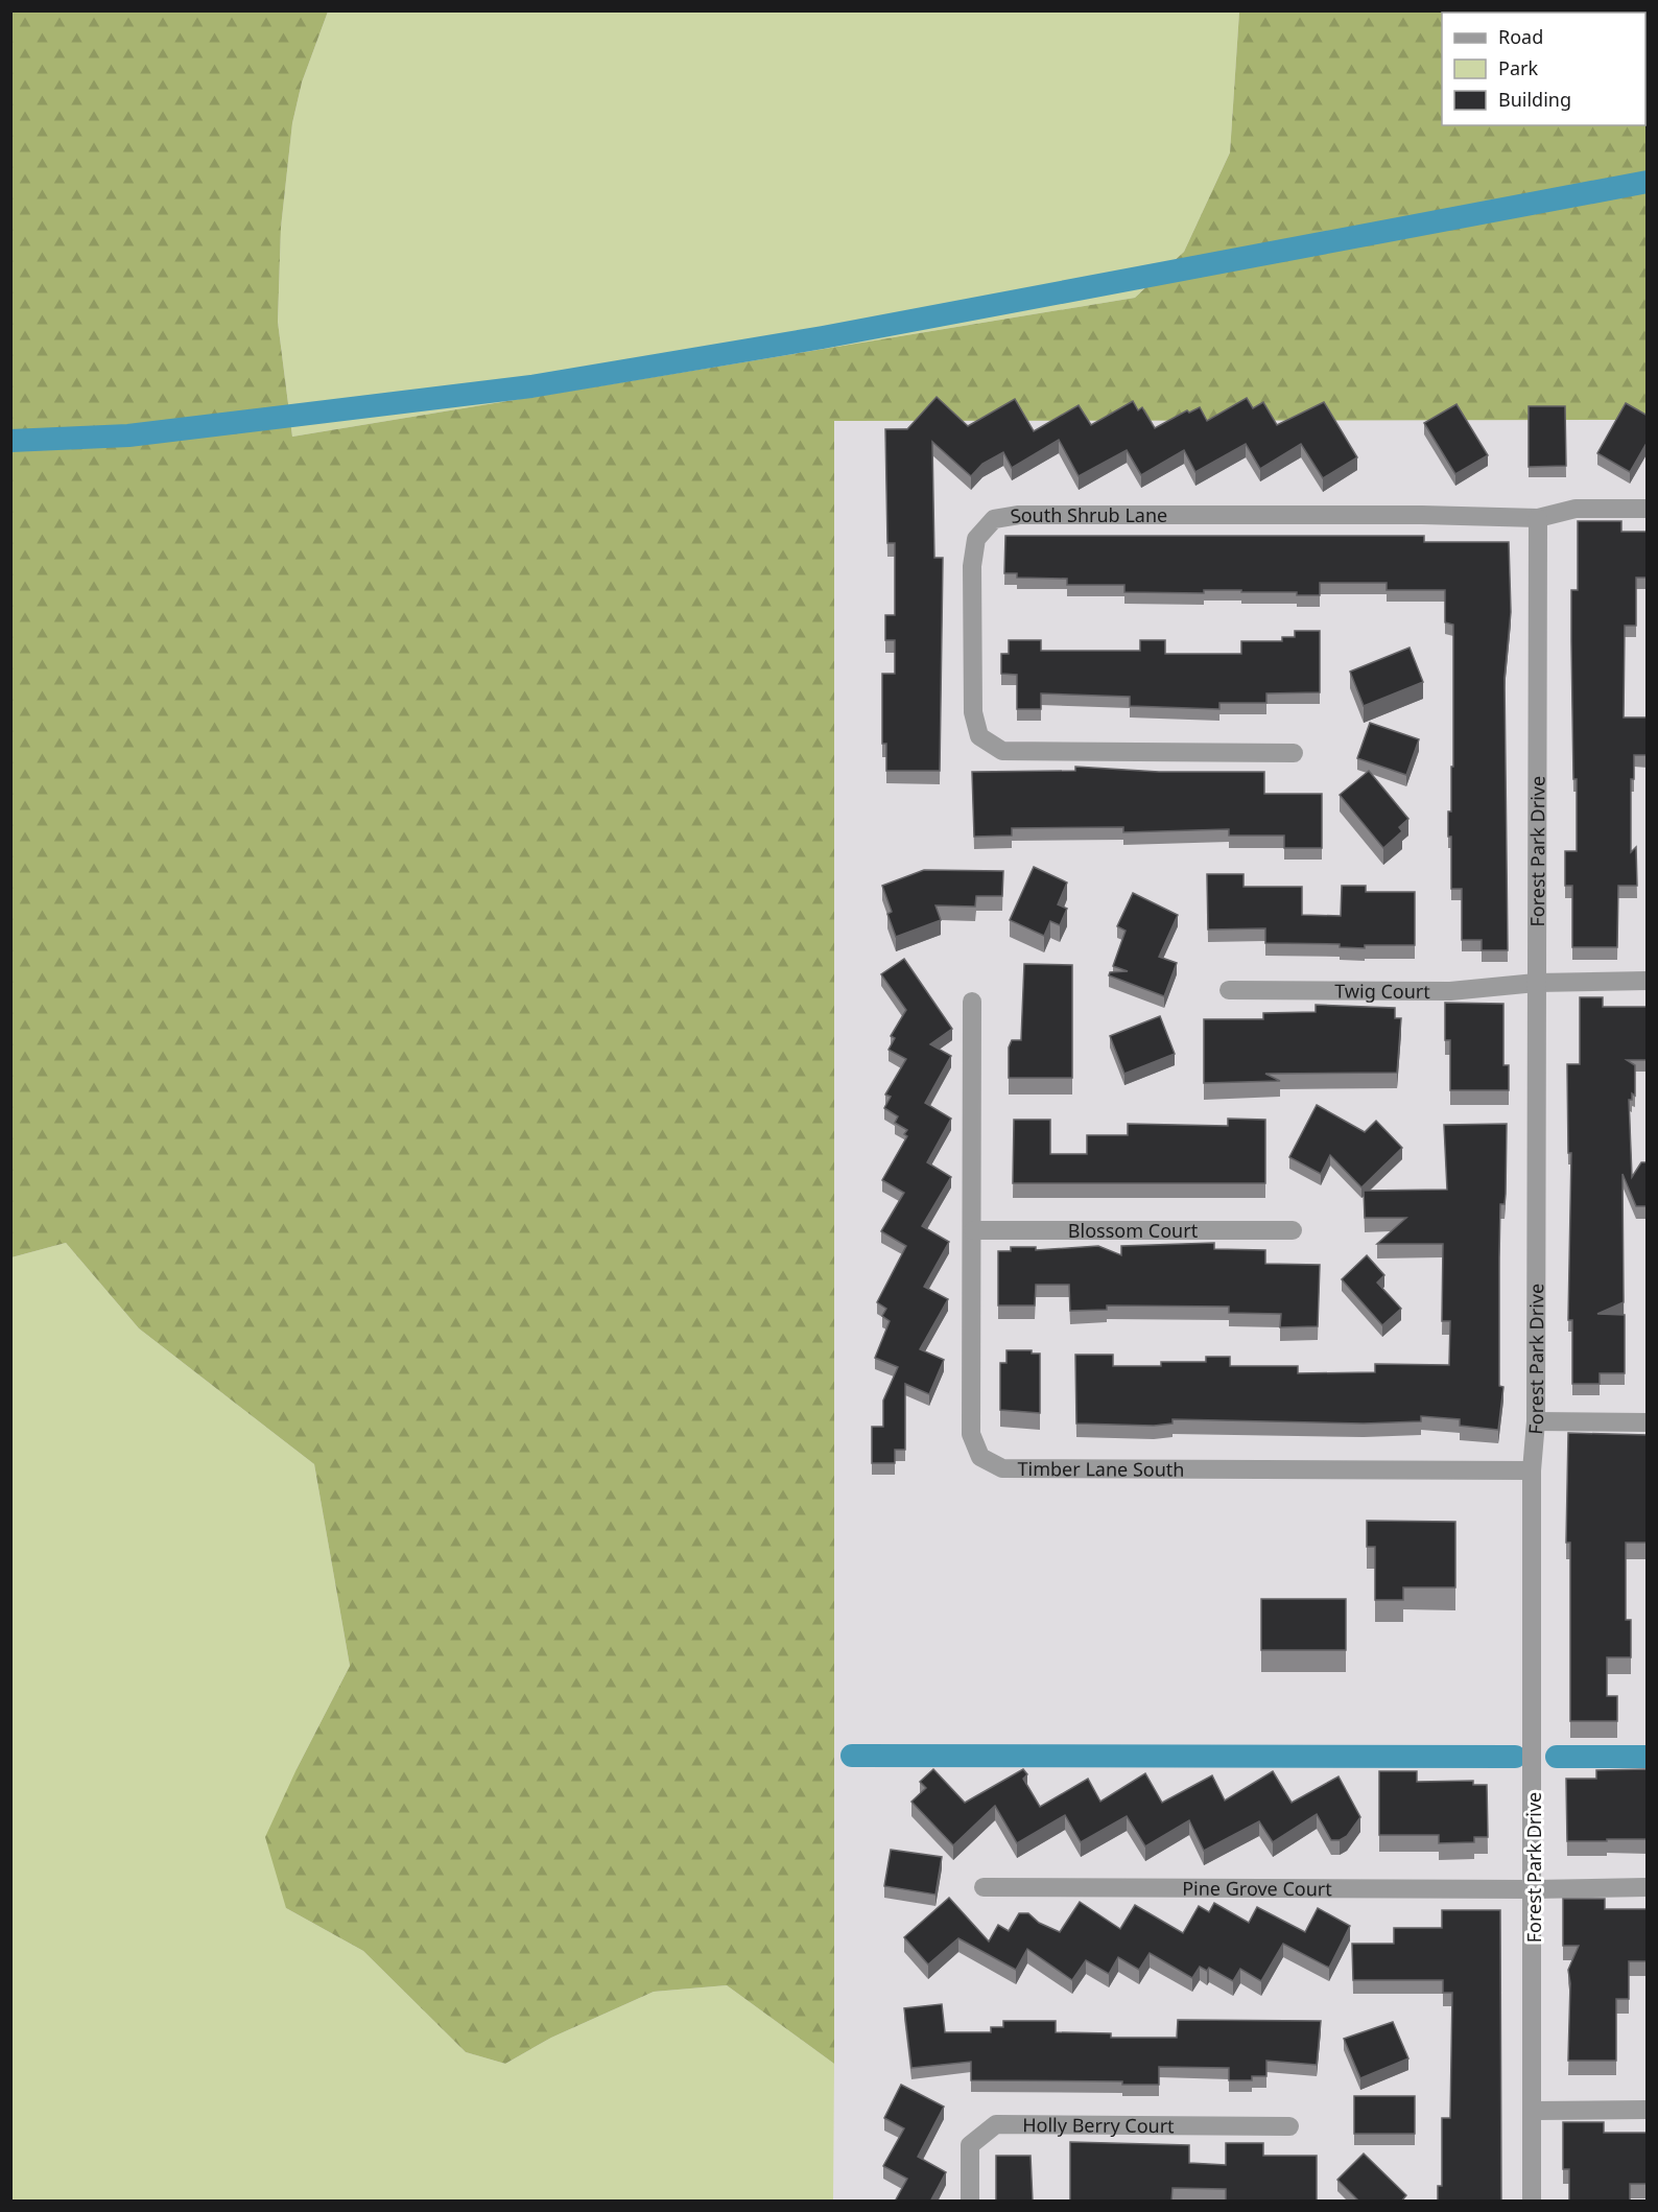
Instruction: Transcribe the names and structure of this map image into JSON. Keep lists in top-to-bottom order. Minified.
{"streets":{"street":["South Shrub Lane","Forest Park Drive","Twig Court","Blossom Court","Timber Lane South","Pine Grove Court","Holly Berry Court"]},"crossings":[["South Shrub Lane","Forest Park Drive"],["Forest Park Drive","Twig Court"],["Forest Park Drive","Timber Lane South"],["Forest Park Drive","Pine Grove Court"],["Blossom Court","Timber Lane South"]],"legend":["Road","Park","Building"]}
